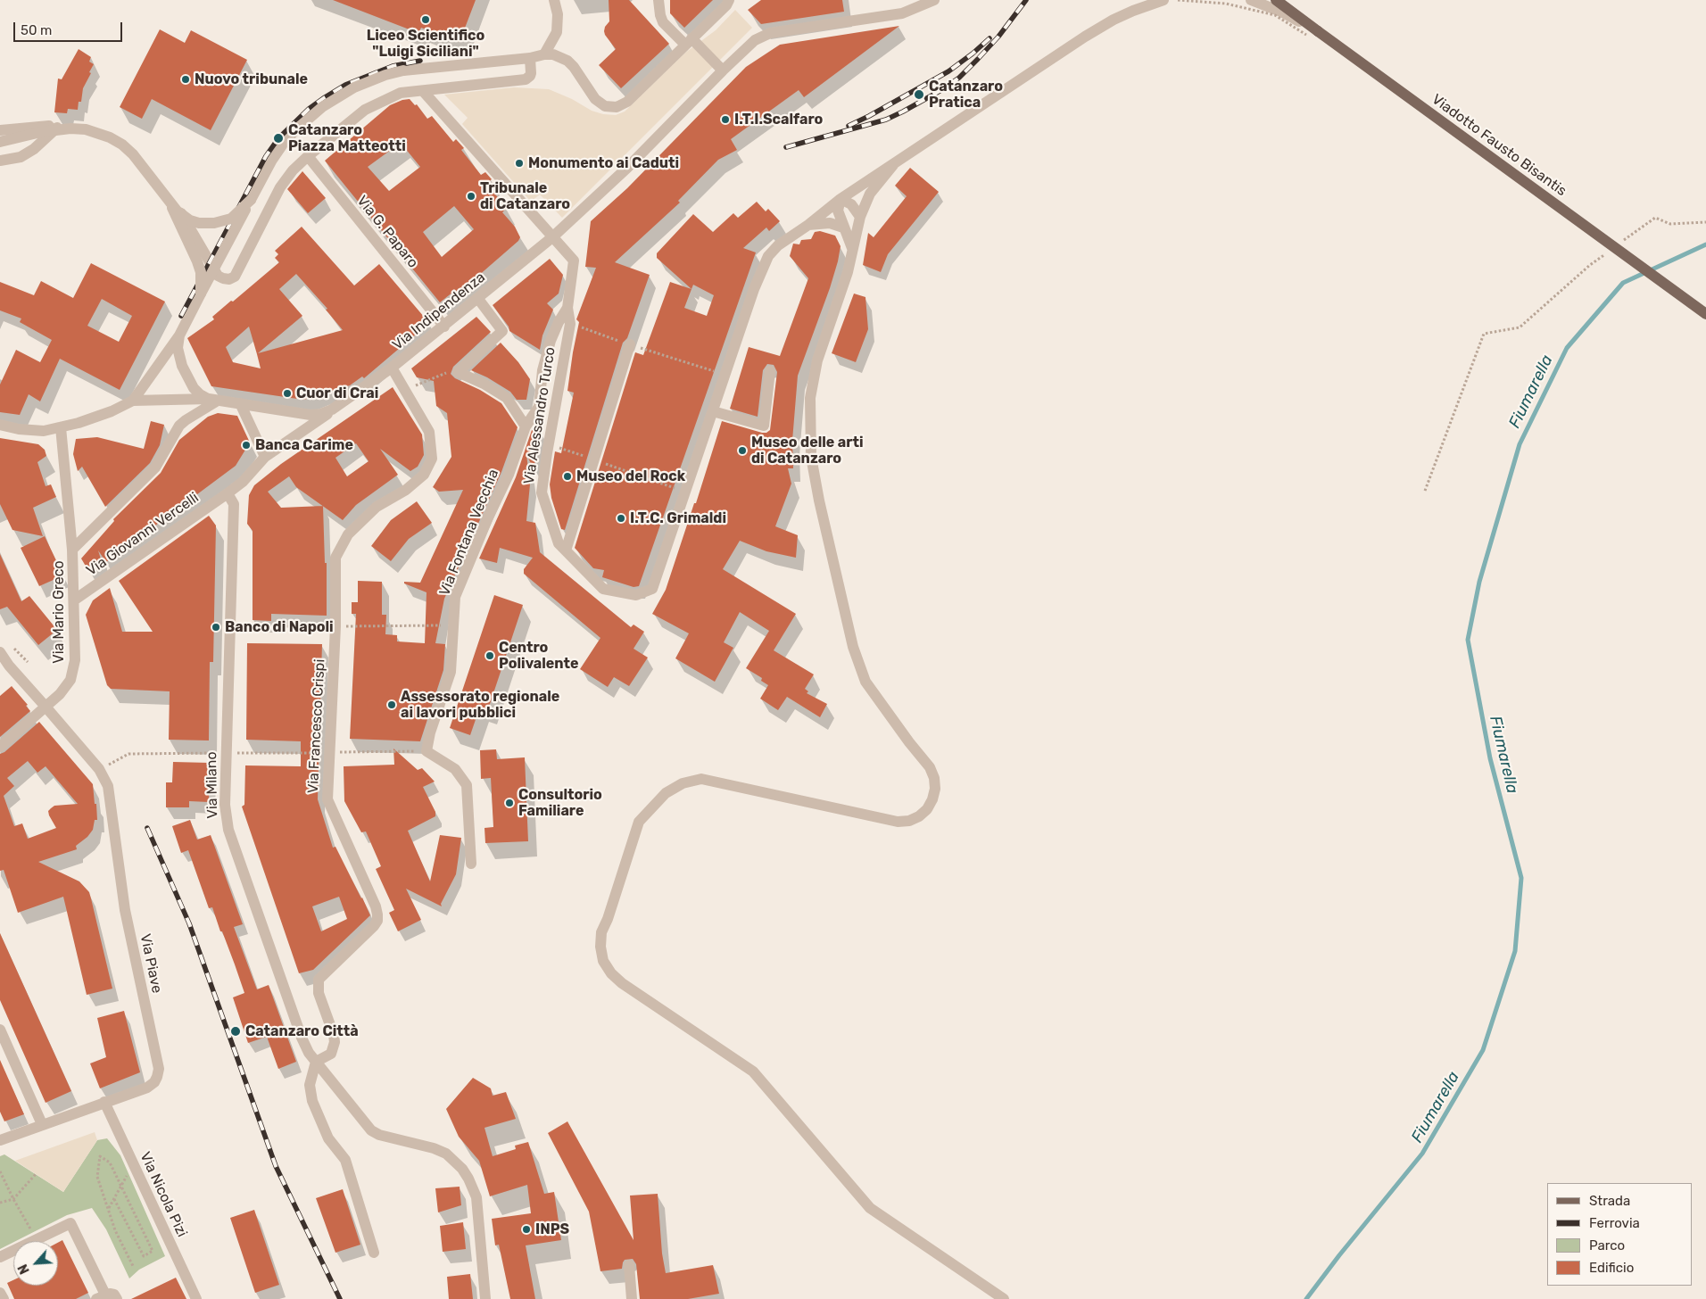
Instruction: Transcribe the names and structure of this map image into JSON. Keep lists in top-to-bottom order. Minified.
{"streets":{"main road":["Viadotto Fausto Bisantis"],"street":["Via G. Paparo","Via Indipendenza","Via Alessandro Turco","Via Fontana Vecchia","Via Giovanni Vercelli","Via Mario Greco","Via Francesco Crispi","Via Milano","Via Piave","Via Nicola Pizi"]},"crossings":[["Via G. Paparo","Via Indipendenza"],["Via Indipendenza","Via Alessandro Turco"],["Via Indipendenza","Via Giovanni Vercelli"],["Via Indipendenza","Via Mario Greco"],["Via Indipendenza","Via Francesco Crispi"],["Via Indipendenza","Via Milano"],["Via Alessandro Turco","Via Fontana Vecchia"],["Via Giovanni Vercelli","Via Mario Greco"],["Via Giovanni Vercelli","Via Milano"],["Via Mario Greco","Via Piave"],["Via Francesco Crispi","Via Milano"],["Via Piave","Via Nicola Pizi"]],"water":["Fiumarella"],"places":["Liceo Scientifico \"Luigi Siciliani\"","Nuovo tribunale","Catanzaro Pratica","I.T.I.Scalfaro","Catanzaro Piazza Matteotti","Monumento ai Caduti","Tribunale di Catanzaro","Cuor di Crai","Banca Carime","Museo delle arti di Catanzaro","Museo del Rock","I.T.C. Grimaldi","Banco di Napoli","Centro Polivalente","Assessorato regionale ai lavori pubblici","Consultorio Familiare","Catanzaro Città","INPS"],"legend":["Strada","Ferrovia","Parco","Edificio"],"scale_bar":"50 m","north":"bottom left"}
